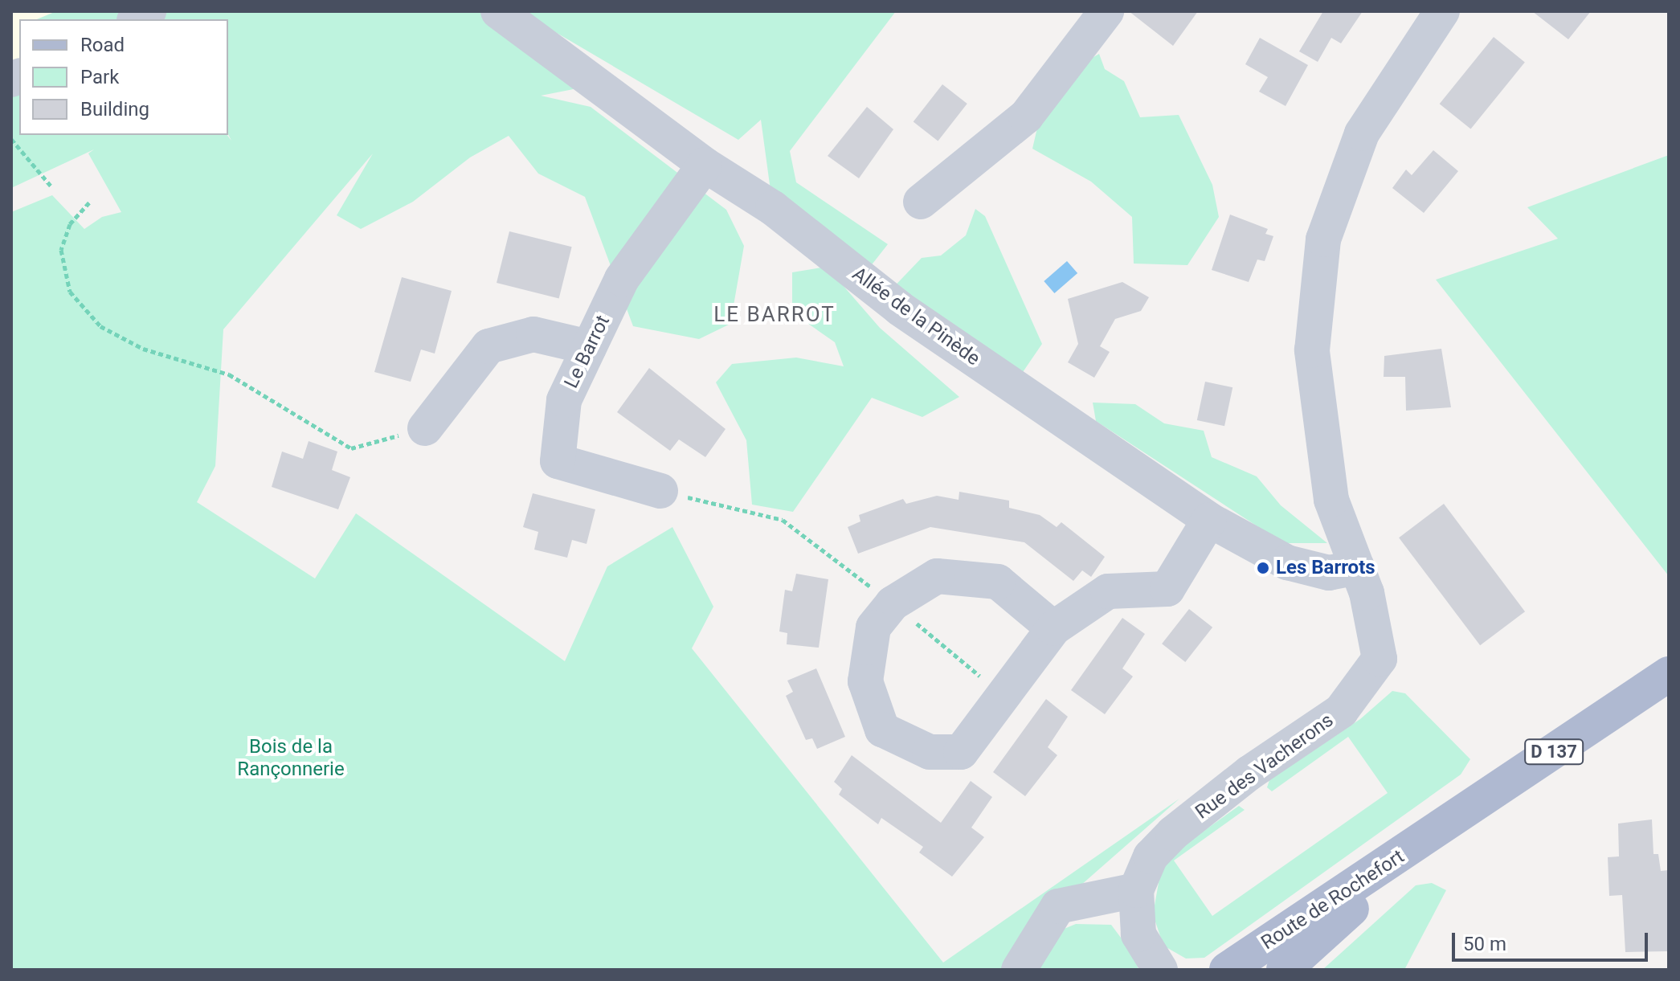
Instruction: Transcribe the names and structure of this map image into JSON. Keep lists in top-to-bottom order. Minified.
{"streets":{"main road":["D 137","Route de Rochefort"],"street":["Allée de la Pinède","Le Barrot","Rue des Vacherons"]},"crossings":[["Allée de la Pinède","Le Barrot"],["Allée de la Pinède","Rue des Vacherons"]],"districts":["LE BARROT"],"parks":["Bois de la Rançonnerie"],"places":["Les Barrots"],"legend":["Road","Park","Building"],"scale_bar":"50 m"}
